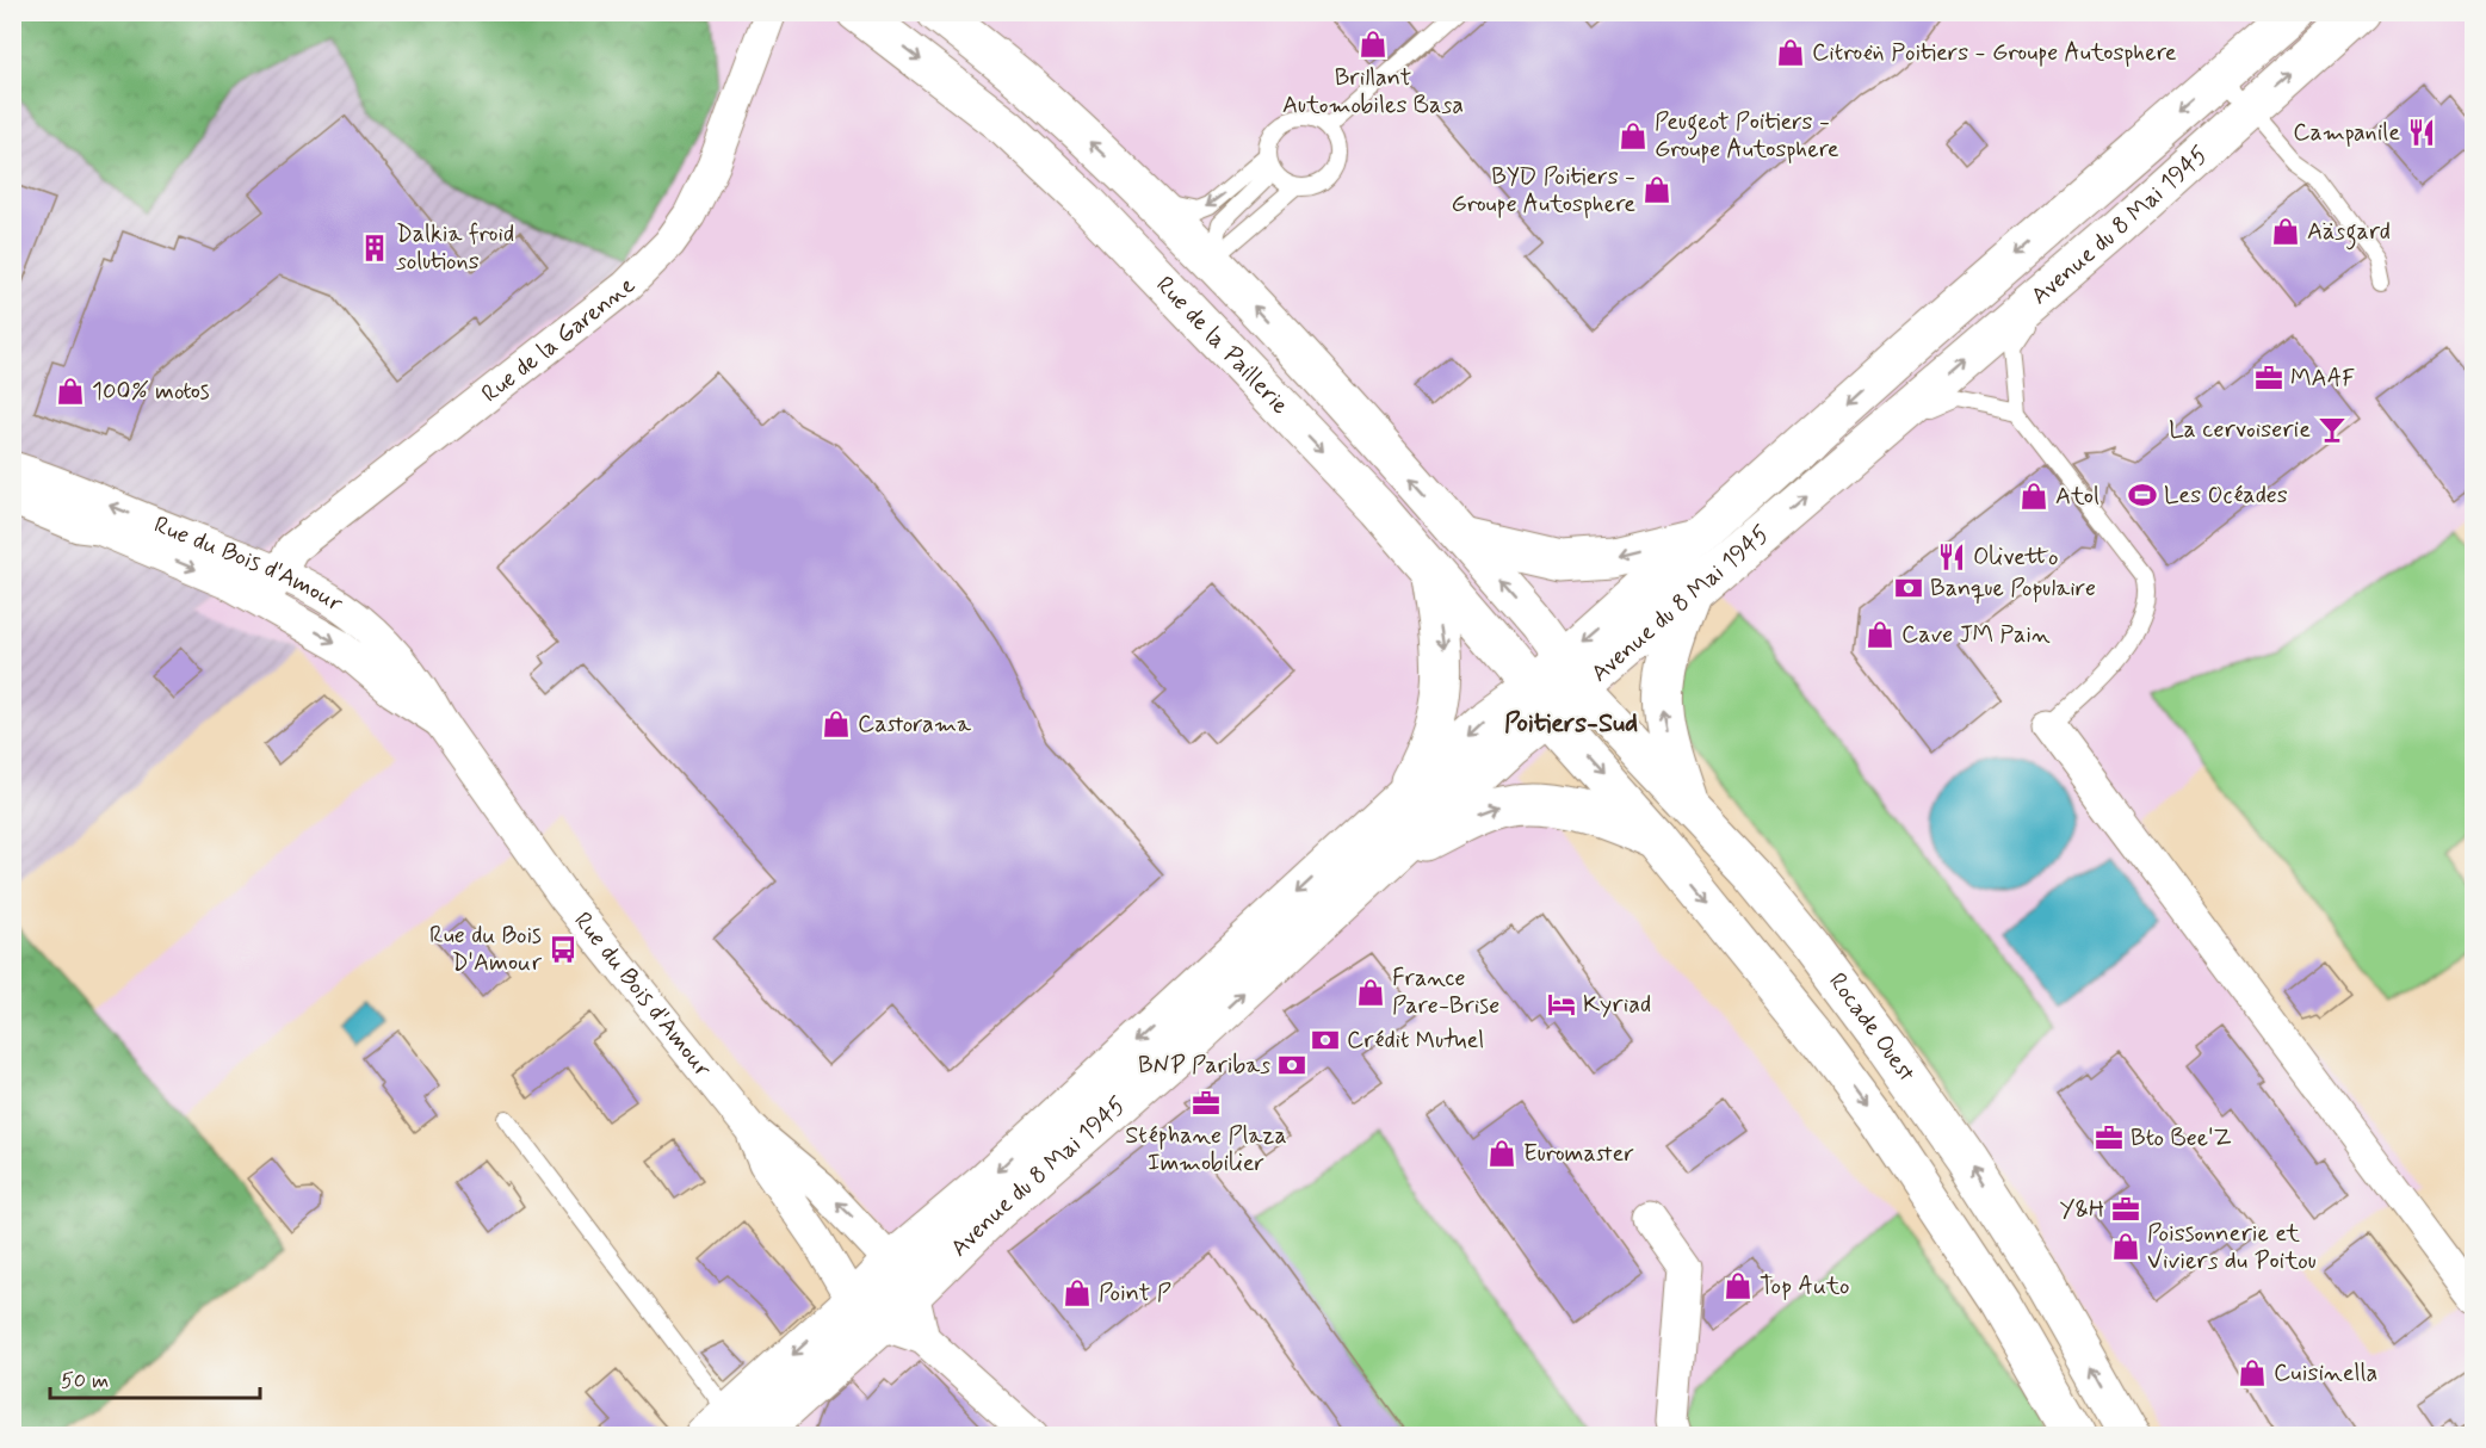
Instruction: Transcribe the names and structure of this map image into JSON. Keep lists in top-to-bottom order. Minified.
{"streets":{"main road":["Avenue du 8 Mai 1945","Rue de la Paillerie","Rocade Ouest"],"street":["Rue de la Garenne","Rue du Bois d'Amour"]},"crossings":[["Avenue du 8 Mai 1945","Rue de la Paillerie"],["Avenue du 8 Mai 1945","Rue du Bois d'Amour"],["Avenue du 8 Mai 1945","Rocade Ouest"],["Rue de la Garenne","Rue du Bois d'Amour"],["Rue de la Paillerie","Rocade Ouest"]],"districts":["Poitiers-Sud"],"places":{"shop":["Brillant Automobiles Basa","Citroën Poitiers - Groupe Autosphere","Peugeot Poitiers - Groupe Autosphere","BYD Poitiers - Groupe Autosphere","Aäsgard","100% motos","Atol","Cave JM Pain","Castorama","France Pare-Brise","Euromaster","Poissonnerie et Viviers du Poitou","Top Auto","Point P","Cuisinella"],"restaurant":["Campanile","Olivetto"],"building":["Dalkia froid solutions"],"office":["MAAF","Stéphane Plaza Immobilier","Bto Bee'Z","Y&H"],"bar":["La cervoiserie"],"sports":["Les Océades"],"bank":["Banque Populaire","Crédit Mutuel","BNP Paribas"],"bus stop":["Rue du Bois D'Amour"],"hotel":["Kyriad"]},"scale_bar":"50 m"}
